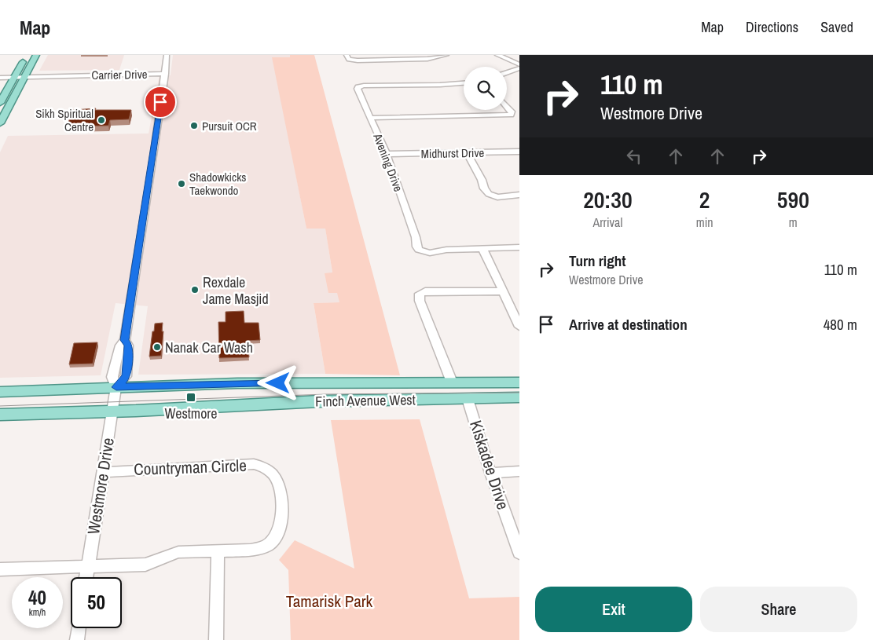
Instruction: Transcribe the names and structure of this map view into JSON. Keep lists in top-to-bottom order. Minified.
{"streets":{"main road":["Finch Avenue West"],"street":["Carrier Drive","Midhurst Drive","Avening Drive","Kiskadee Drive","Countryman Circle","Westmore Drive"]},"crossings":[["Carrier Drive","Westmore Drive"],["Midhurst Drive","Avening Drive"],["Finch Avenue West","Kiskadee Drive"],["Finch Avenue West","Westmore Drive"],["Countryman Circle","Westmore Drive"]],"parks":["Tamarisk Park"],"places":{"other":["Sikh Spiritual Centre","Pursuit OCR","Shadowkicks Taekwondo","Rexdale Jame Masjid","Nanak Car Wash"],"transit":["Westmore"]},"page":{"header":"Map","nav":["Map","Directions","Saved"],"turn":["110 m","Westmore Drive"],"eta":["20:30","Arrival","2","min","590","m"],"list":[{"name":"Turn right","note":"Westmore Drive","value":"110 m"},{"name":"Arrive at destination","value":"480 m"}],"speed":"40 km/h","limit":"50","buttons":["Exit","Share"]}}
